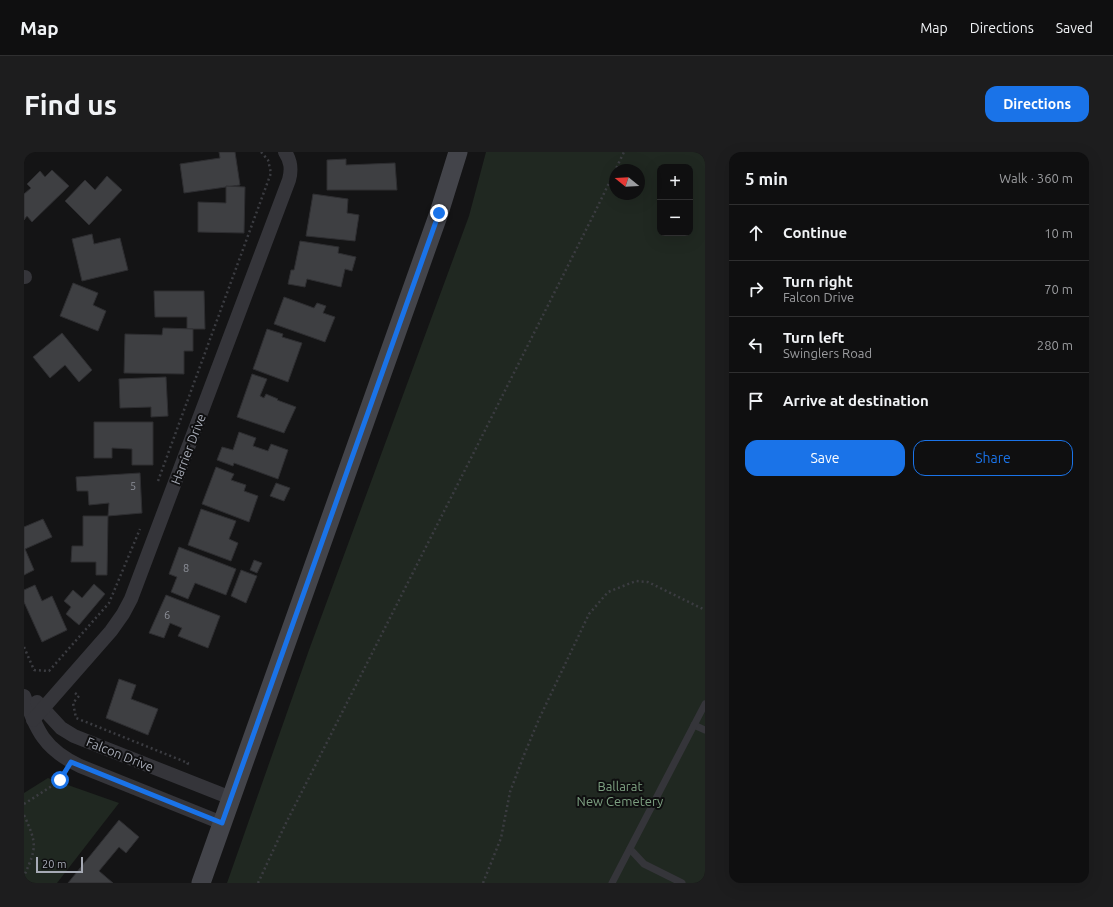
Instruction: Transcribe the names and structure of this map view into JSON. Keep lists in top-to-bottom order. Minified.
{"streets":{"street":["Harrier Drive","Falcon Drive"]},"crossings":[["Harrier Drive","Falcon Drive"]],"parks":["Ballarat New Cemetery"],"house_numbers":["5","8","6"],"scale_bar":"20 m","north":"left","page":{"header":"Map","nav":["Map","Directions","Saved"],"buttons":["Directions",["Save","Share"]],"title":"Find us","heading":["5 min","Walk · 360 m"],"map_buttons":["+","−"],"list":[["Continue","10 m"],["Turn right","Falcon Drive","70 m"],["Turn left","Swinglers Road","280 m"],"Arrive at destination"],"scale":"20 m"}}
